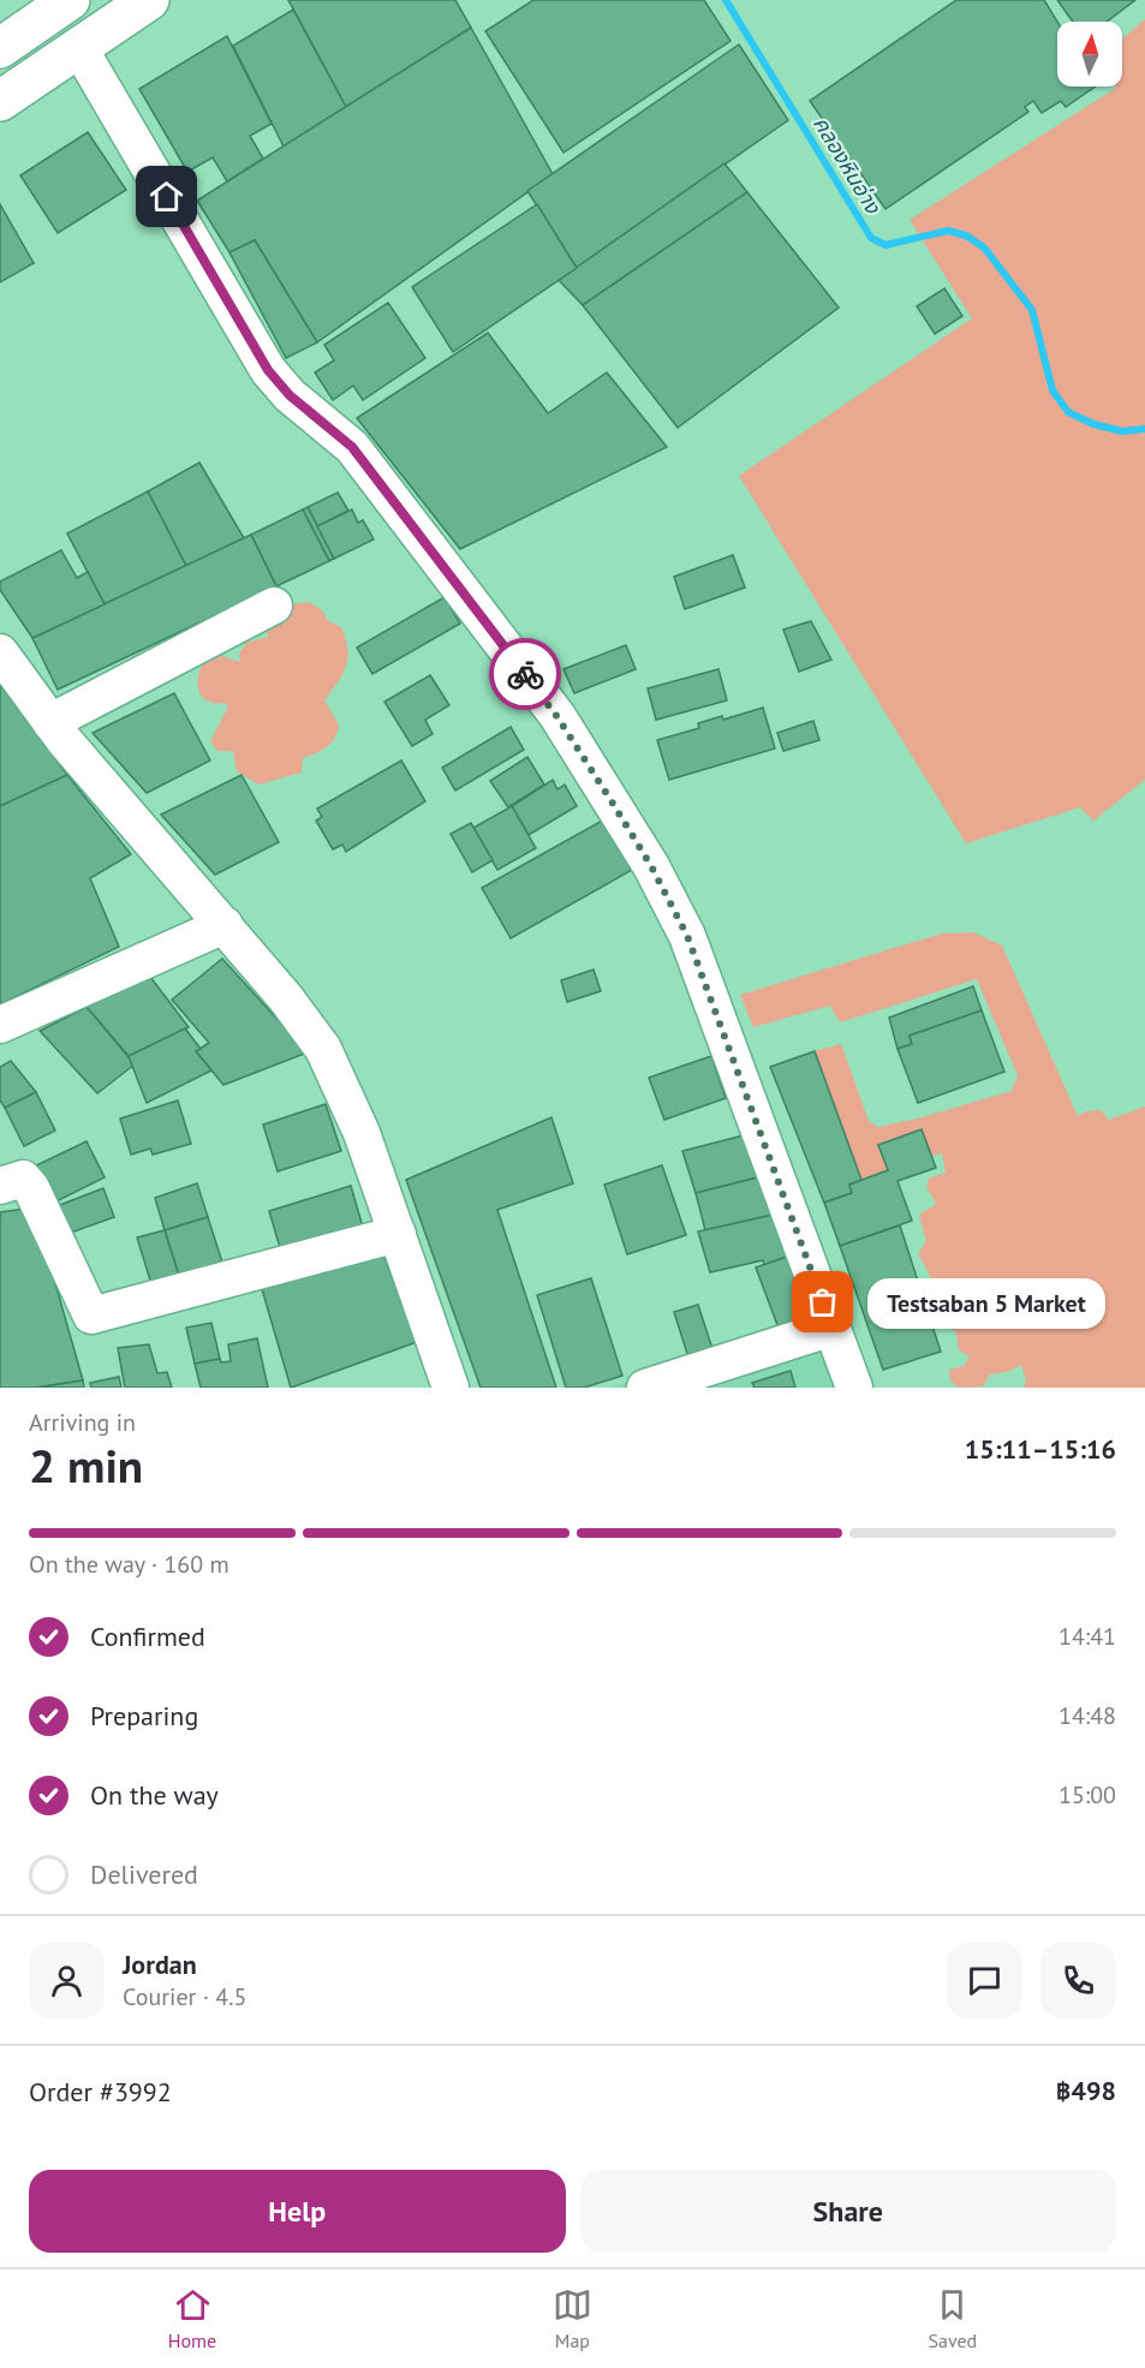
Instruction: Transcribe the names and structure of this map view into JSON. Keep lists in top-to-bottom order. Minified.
{"water":["คลองหินอ่าง"],"places":["Testsaban 5 Market"],"north":"top","page":{"bubble":"Testsaban 5 Market","heading":["2 min","Arriving in","15:11–15:16"],"panel":["Jordan","Courier · 4.5","Order #3992","฿498"],"bar":"On the way · 160 m","list":[["Confirmed","14:41"],["Preparing","14:48"],["On the way","15:00"],"Delivered"],"buttons":["Help","Share"],"tabs":["Home","Map","Saved"]}}
